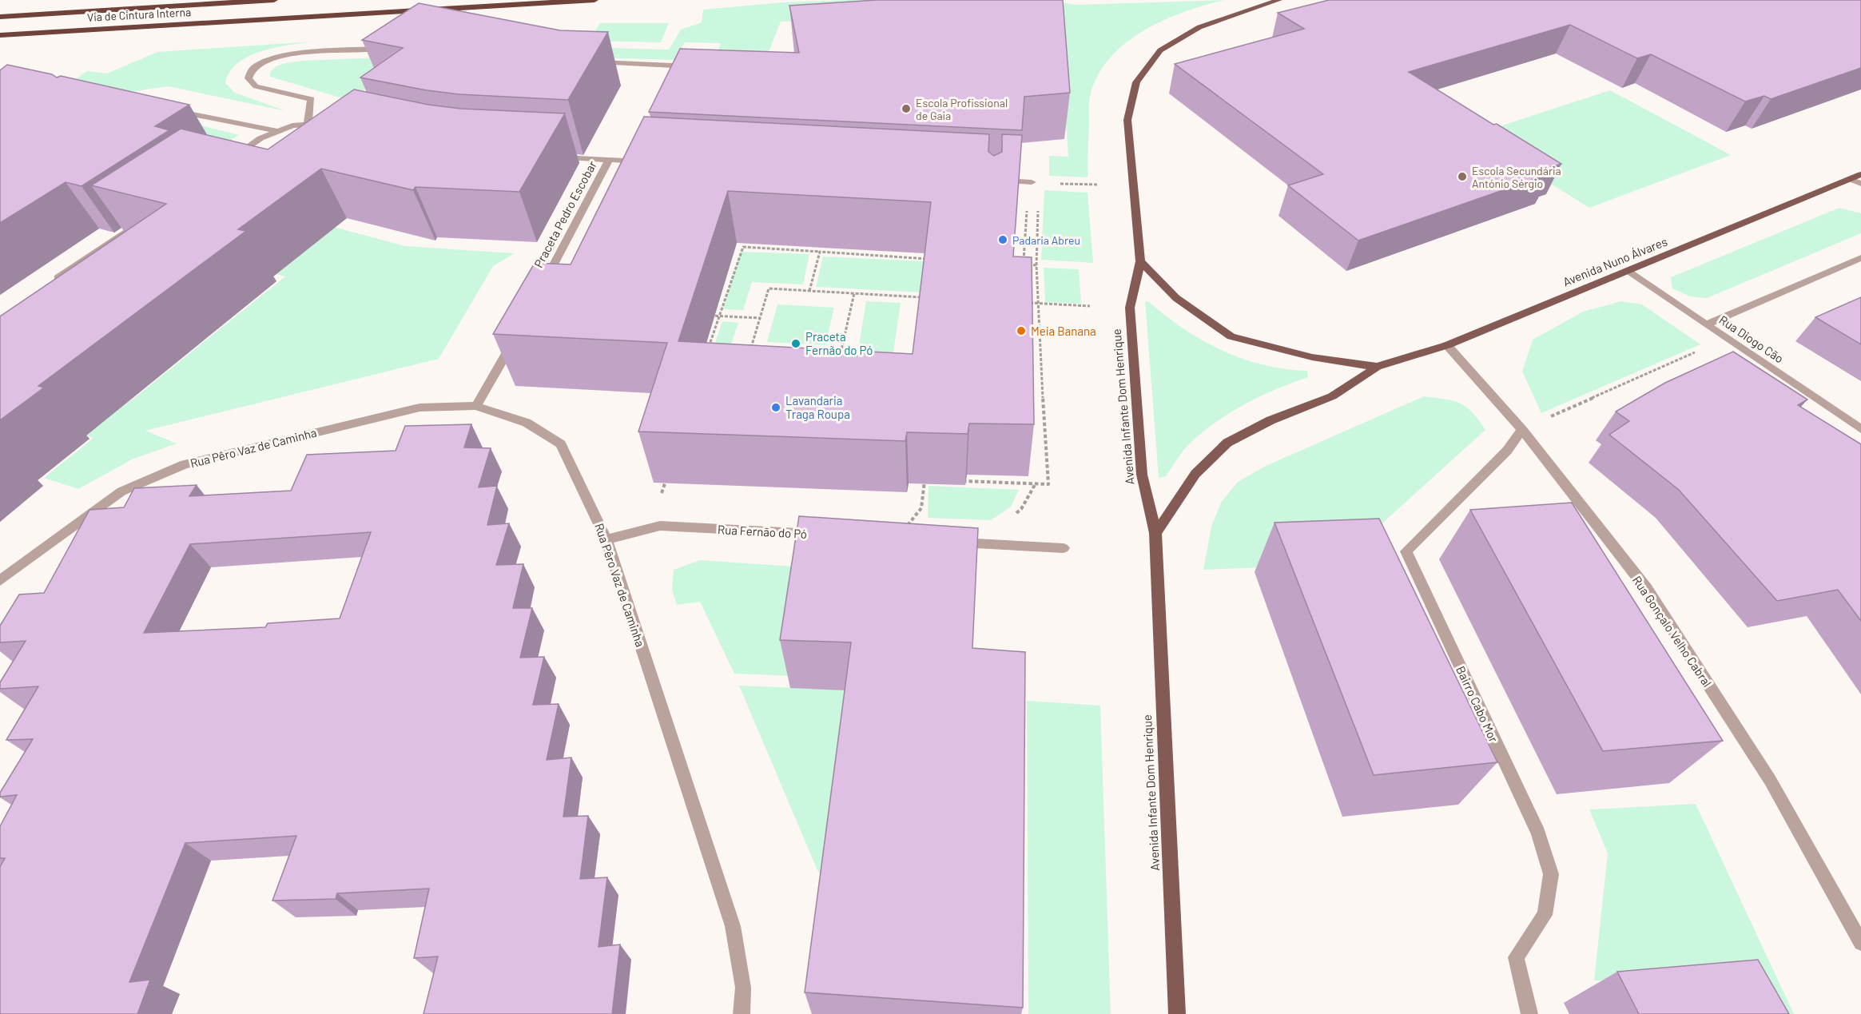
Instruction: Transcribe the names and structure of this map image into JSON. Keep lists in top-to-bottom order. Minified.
{"streets":{"highway":["Via de Cintura Interna"],"main road":["Avenida Nuno Álvares","Avenida Infante Dom Henrique"],"street":["Praceta Pedro Escobar","Rua Diogo Cão","Rua Pêro Vaz de Caminha","Rua Fernão do Pó","Rua Gonçalo Velho Cabral","Bairro Cabo Mor"]},"crossings":[["Avenida Nuno Álvares","Rua Diogo Cão"],["Avenida Nuno Álvares","Avenida Infante Dom Henrique"],["Avenida Nuno Álvares","Rua Gonçalo Velho Cabral"],["Rua Pêro Vaz de Caminha","Rua Fernão do Pó"],["Rua Gonçalo Velho Cabral","Bairro Cabo Mor"]],"places":["Escola Profissional de Gaia","Escola Secundária António Sérgio","Padaria Abreu","Meia Banana","Praceta Fernão do Pó","Lavandaria Traga Roupa"]}
